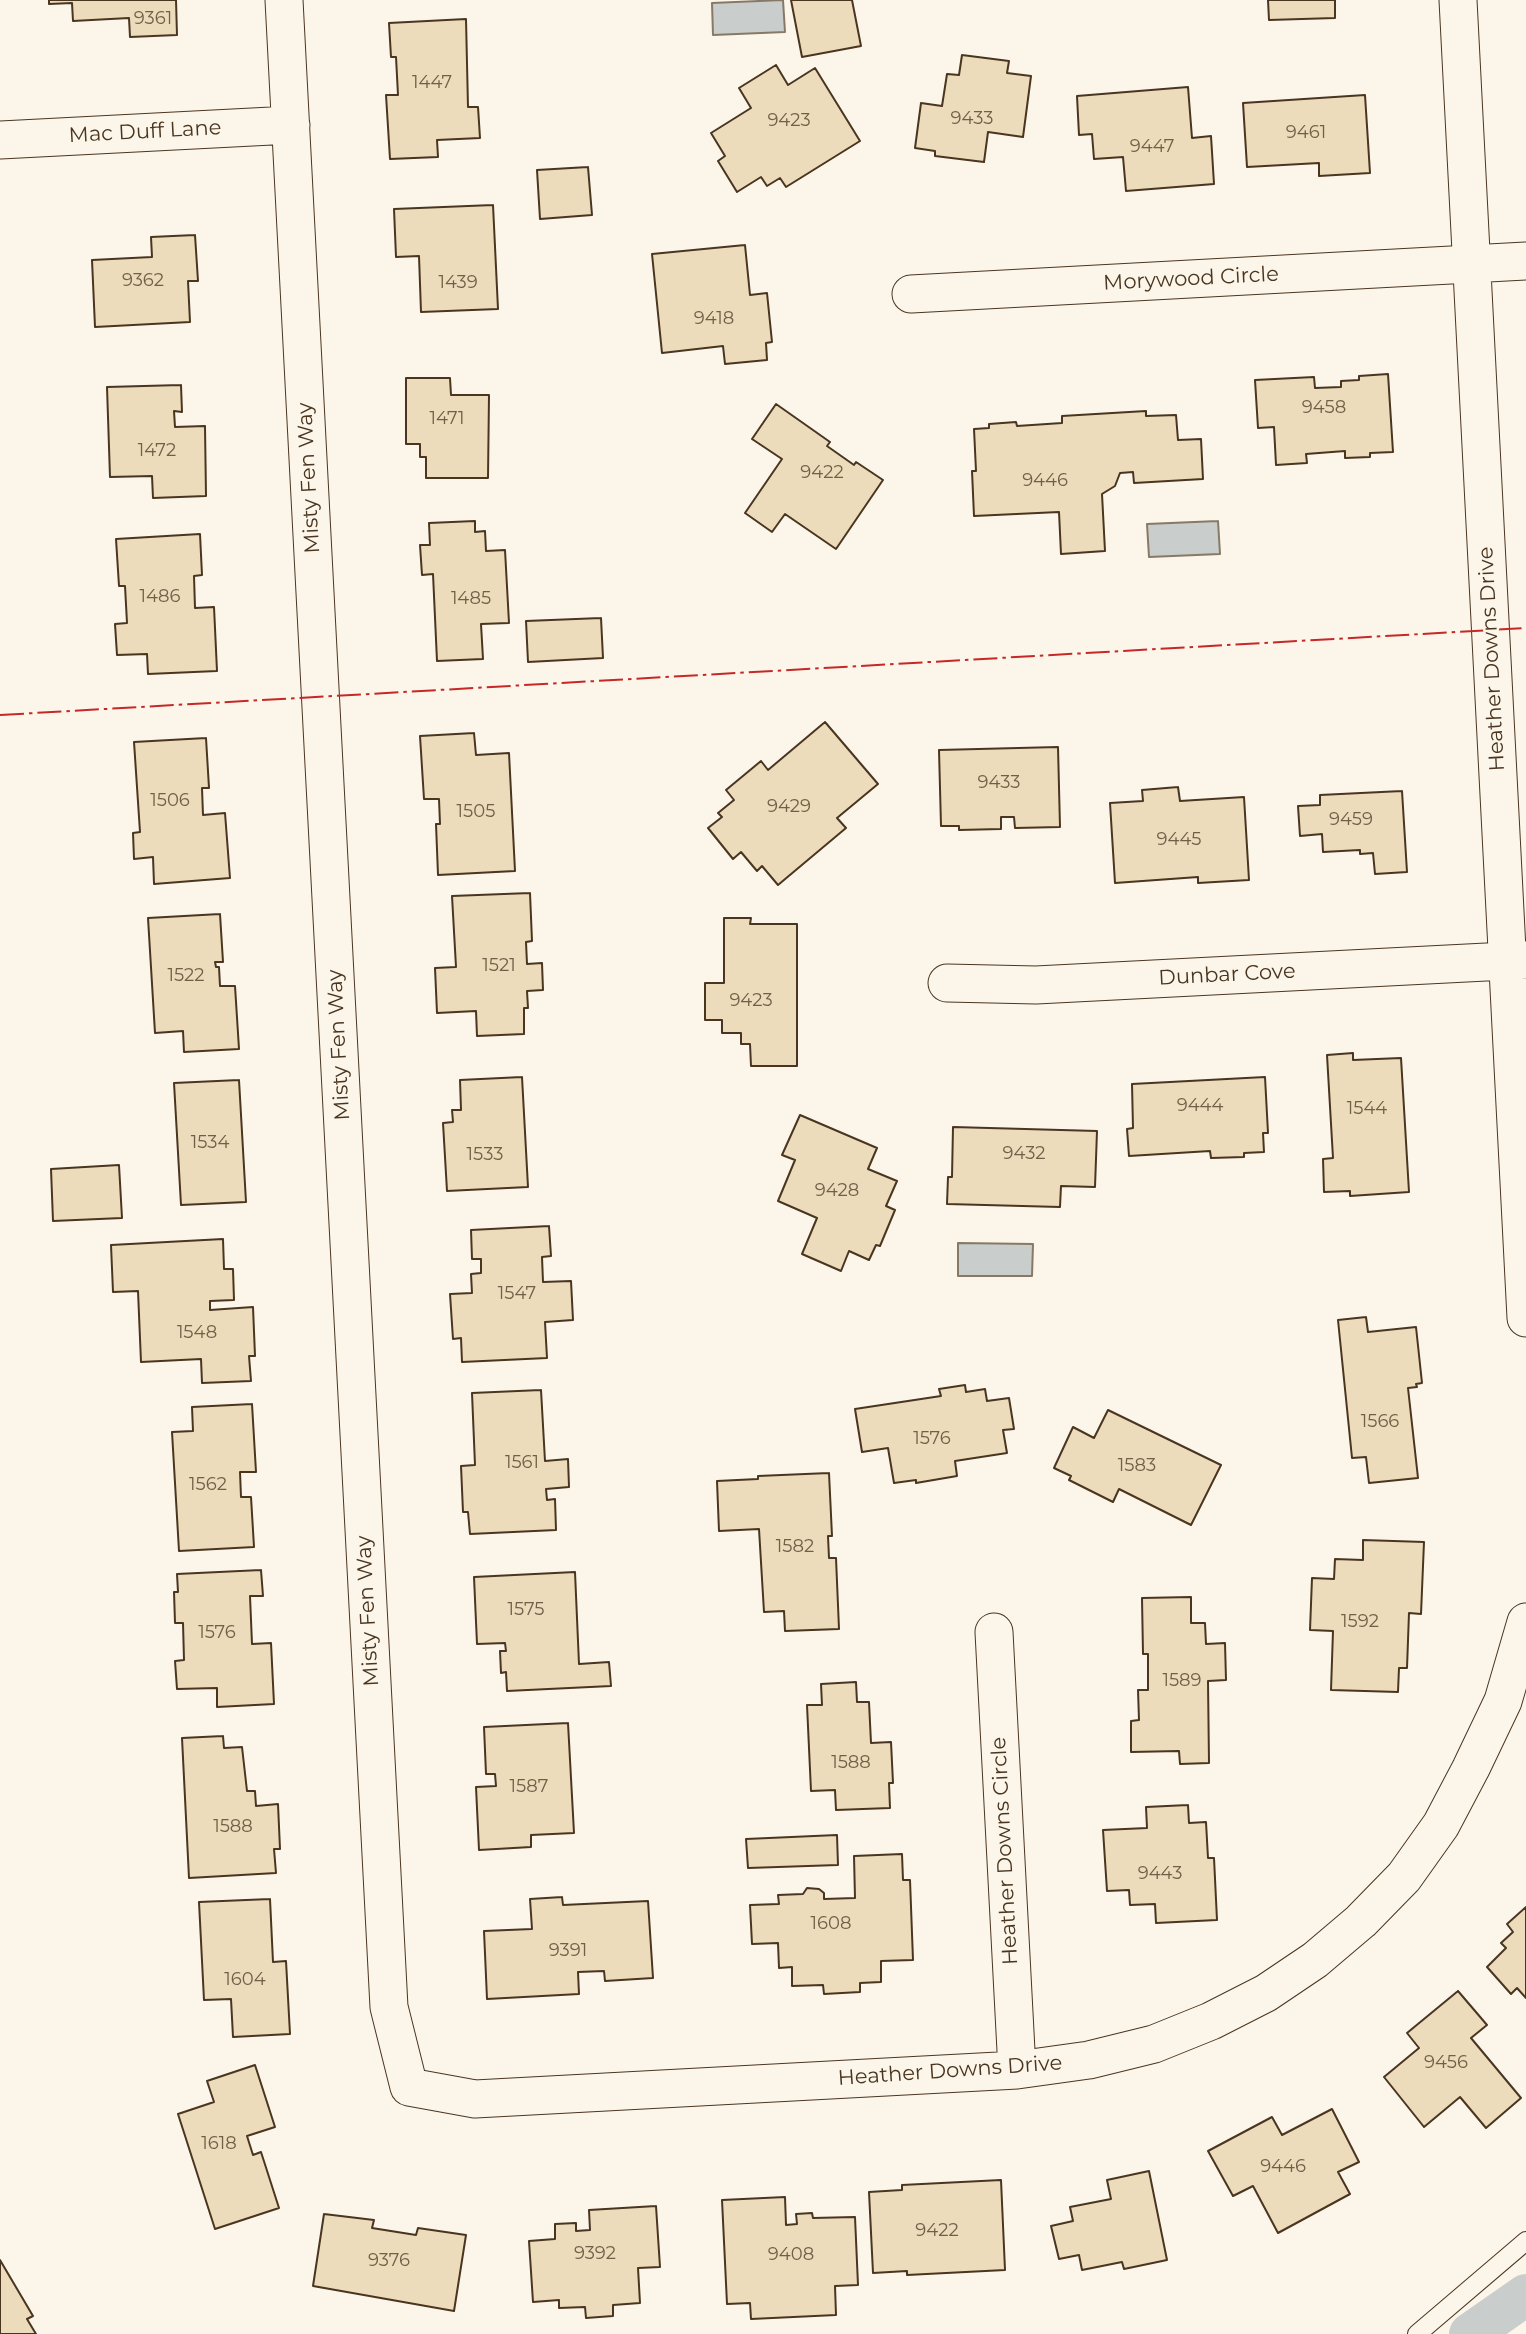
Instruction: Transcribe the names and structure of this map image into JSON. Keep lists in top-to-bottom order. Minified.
{"streets":{"street":["Mac Duff Lane","Morywood Circle","Misty Fen Way","Heather Downs Drive","Dunbar Cove","Heather Downs Circle"]},"crossings":[["Mac Duff Lane","Misty Fen Way"],["Morywood Circle","Heather Downs Drive"],["Misty Fen Way","Heather Downs Drive"],["Heather Downs Drive","Dunbar Cove"],["Heather Downs Drive","Heather Downs Circle"]],"house_numbers":["9361","1447","9433","9423","9461","9447","9362","1439","9418","9458","1471","1472","9422","9446","1486","1485","9433","1506","9429","1505","9459","9445","1521","1522","9423","9444","1544","1534","9432","1533","9428","1547","1548","1566","1576","1561","1583","1562","1582","1575","1592","1576","1589","1588","1587","1588","9443","1608","9391","1604","9456","1618","9446","9422","9392","9408","9376"]}
